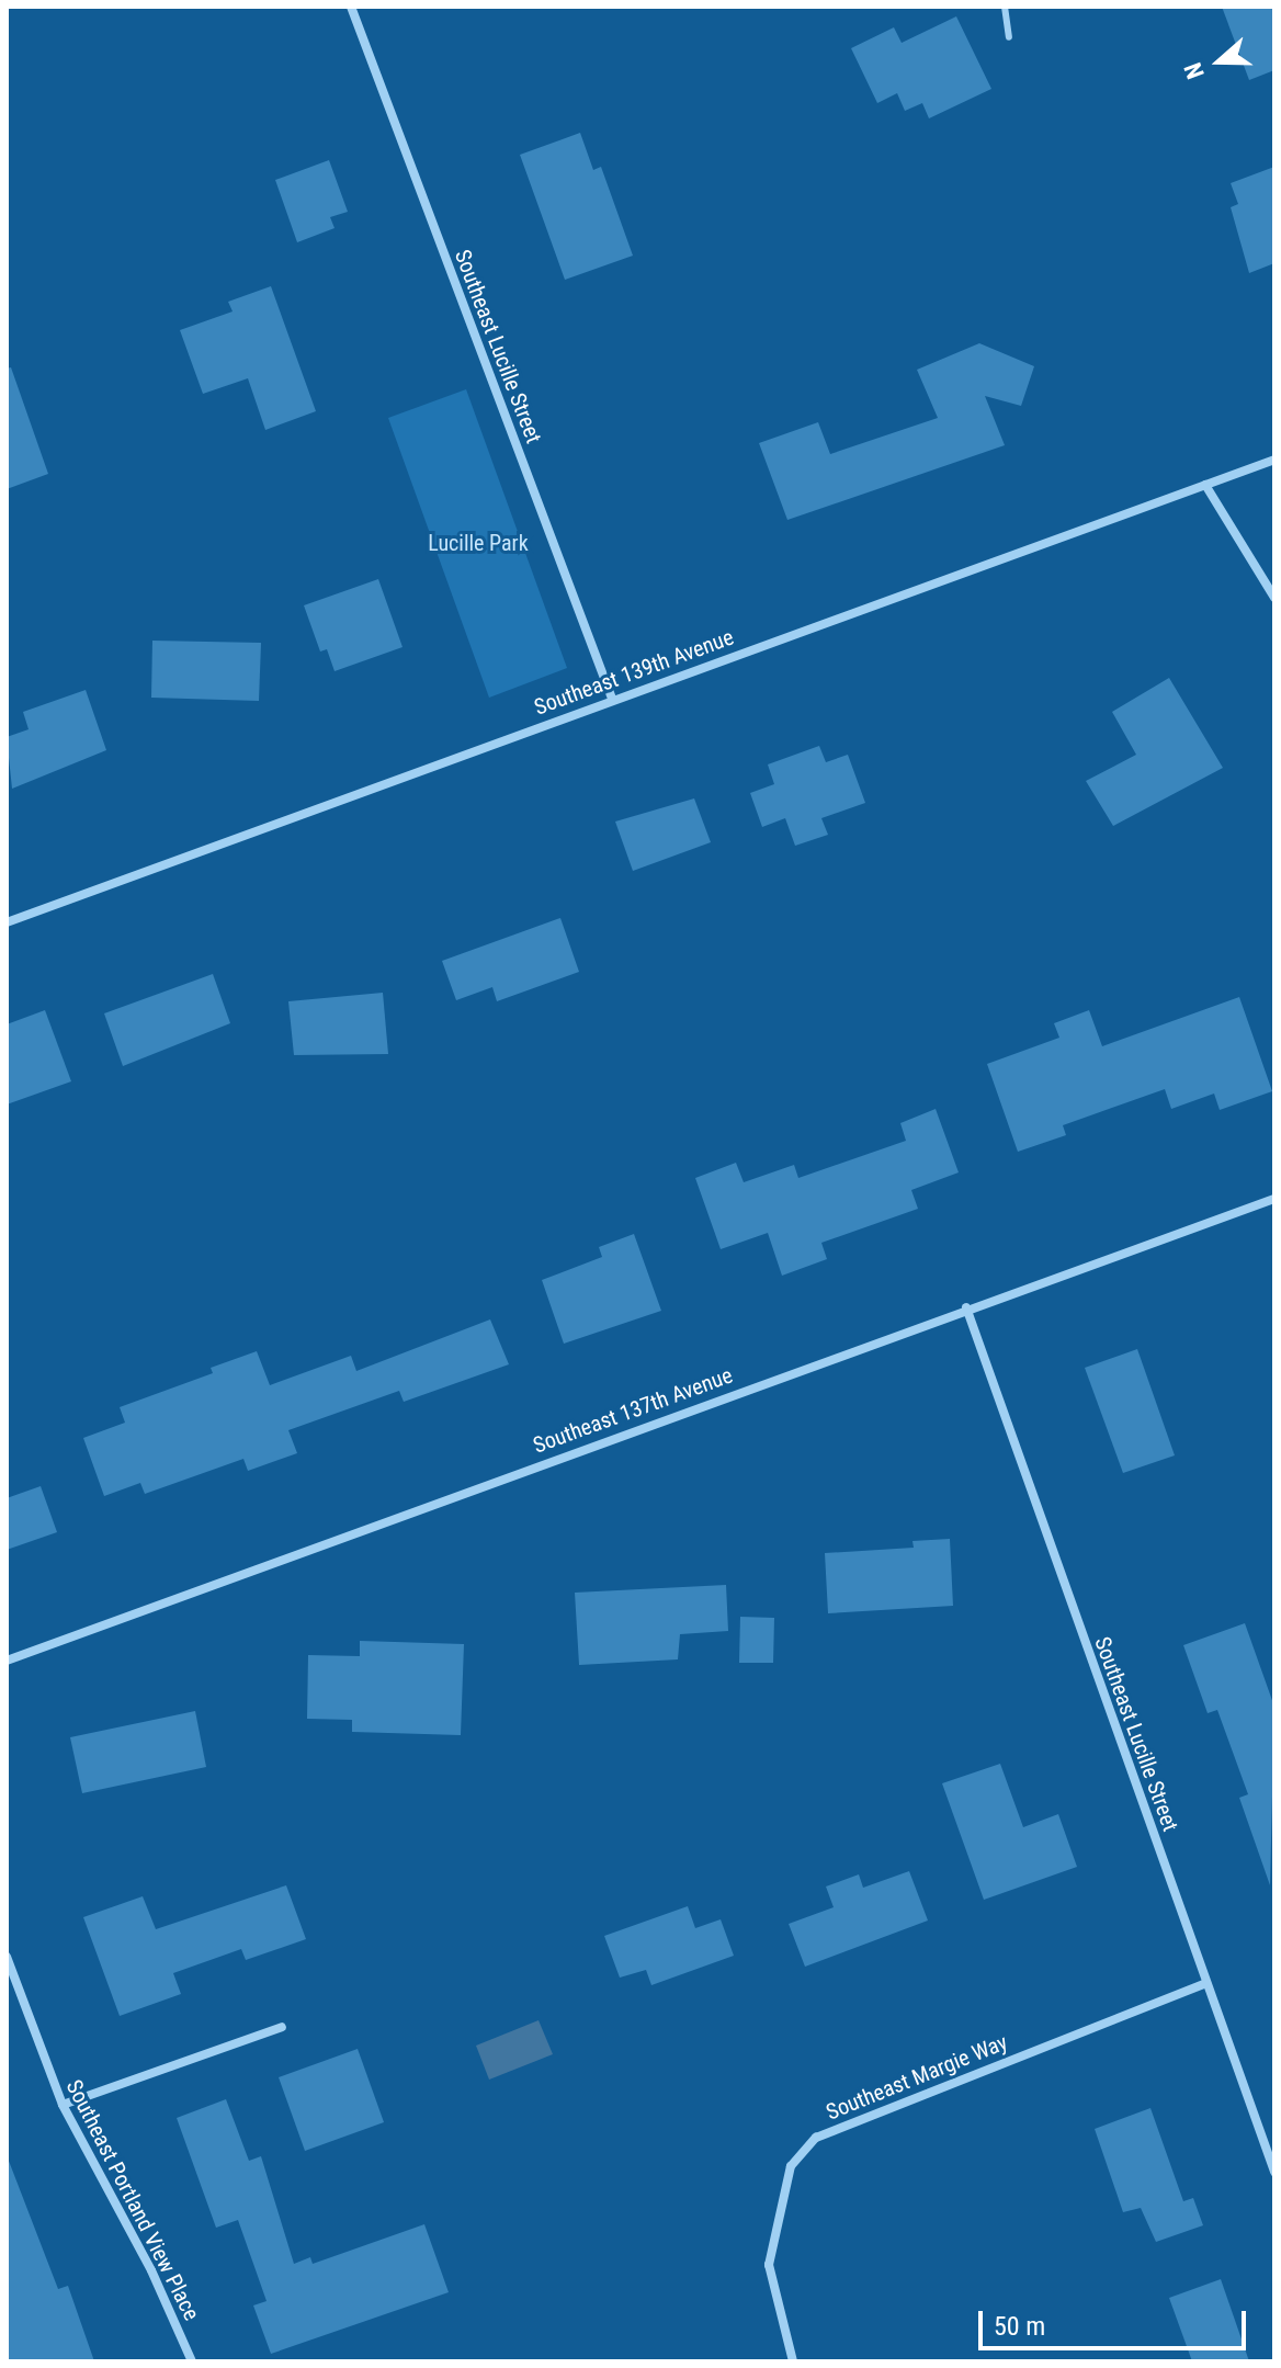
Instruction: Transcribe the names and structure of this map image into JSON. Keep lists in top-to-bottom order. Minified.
{"streets":{"street":["Southeast Lucille Street","Southeast 139th Avenue","Southeast 137th Avenue","Southeast Margie Way","Southeast Portland View Place"]},"crossings":[["Southeast Lucille Street","Southeast 139th Avenue"],["Southeast Lucille Street","Southeast 137th Avenue"],["Southeast Lucille Street","Southeast Margie Way"]],"parks":["Lucille Park"],"scale_bar":"50 m","north":"left"}
